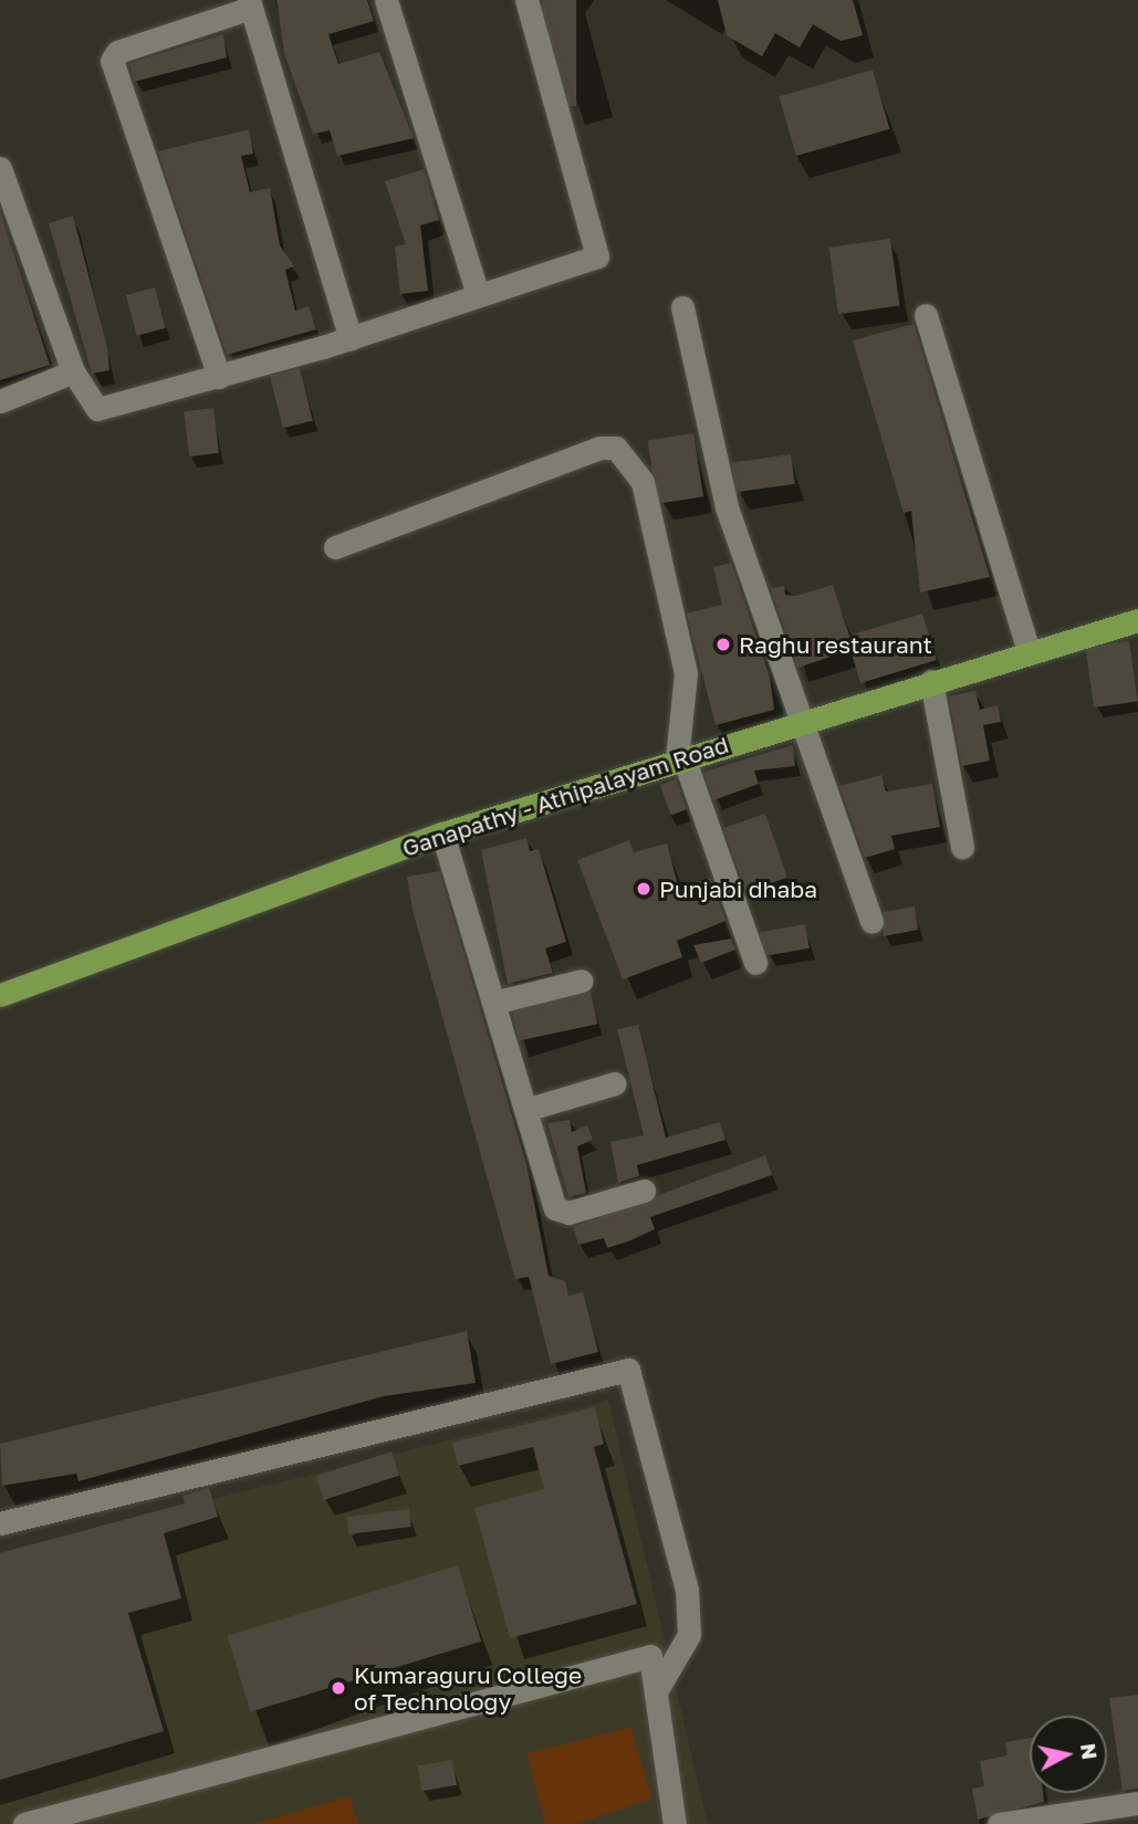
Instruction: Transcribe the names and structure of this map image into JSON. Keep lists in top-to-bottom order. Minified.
{"streets":{"main road":["Ganapathy - Athipalayam Road"]},"places":["Raghu restaurant","Punjabi dhaba","Kumaraguru College of Technology"],"north":"right"}
